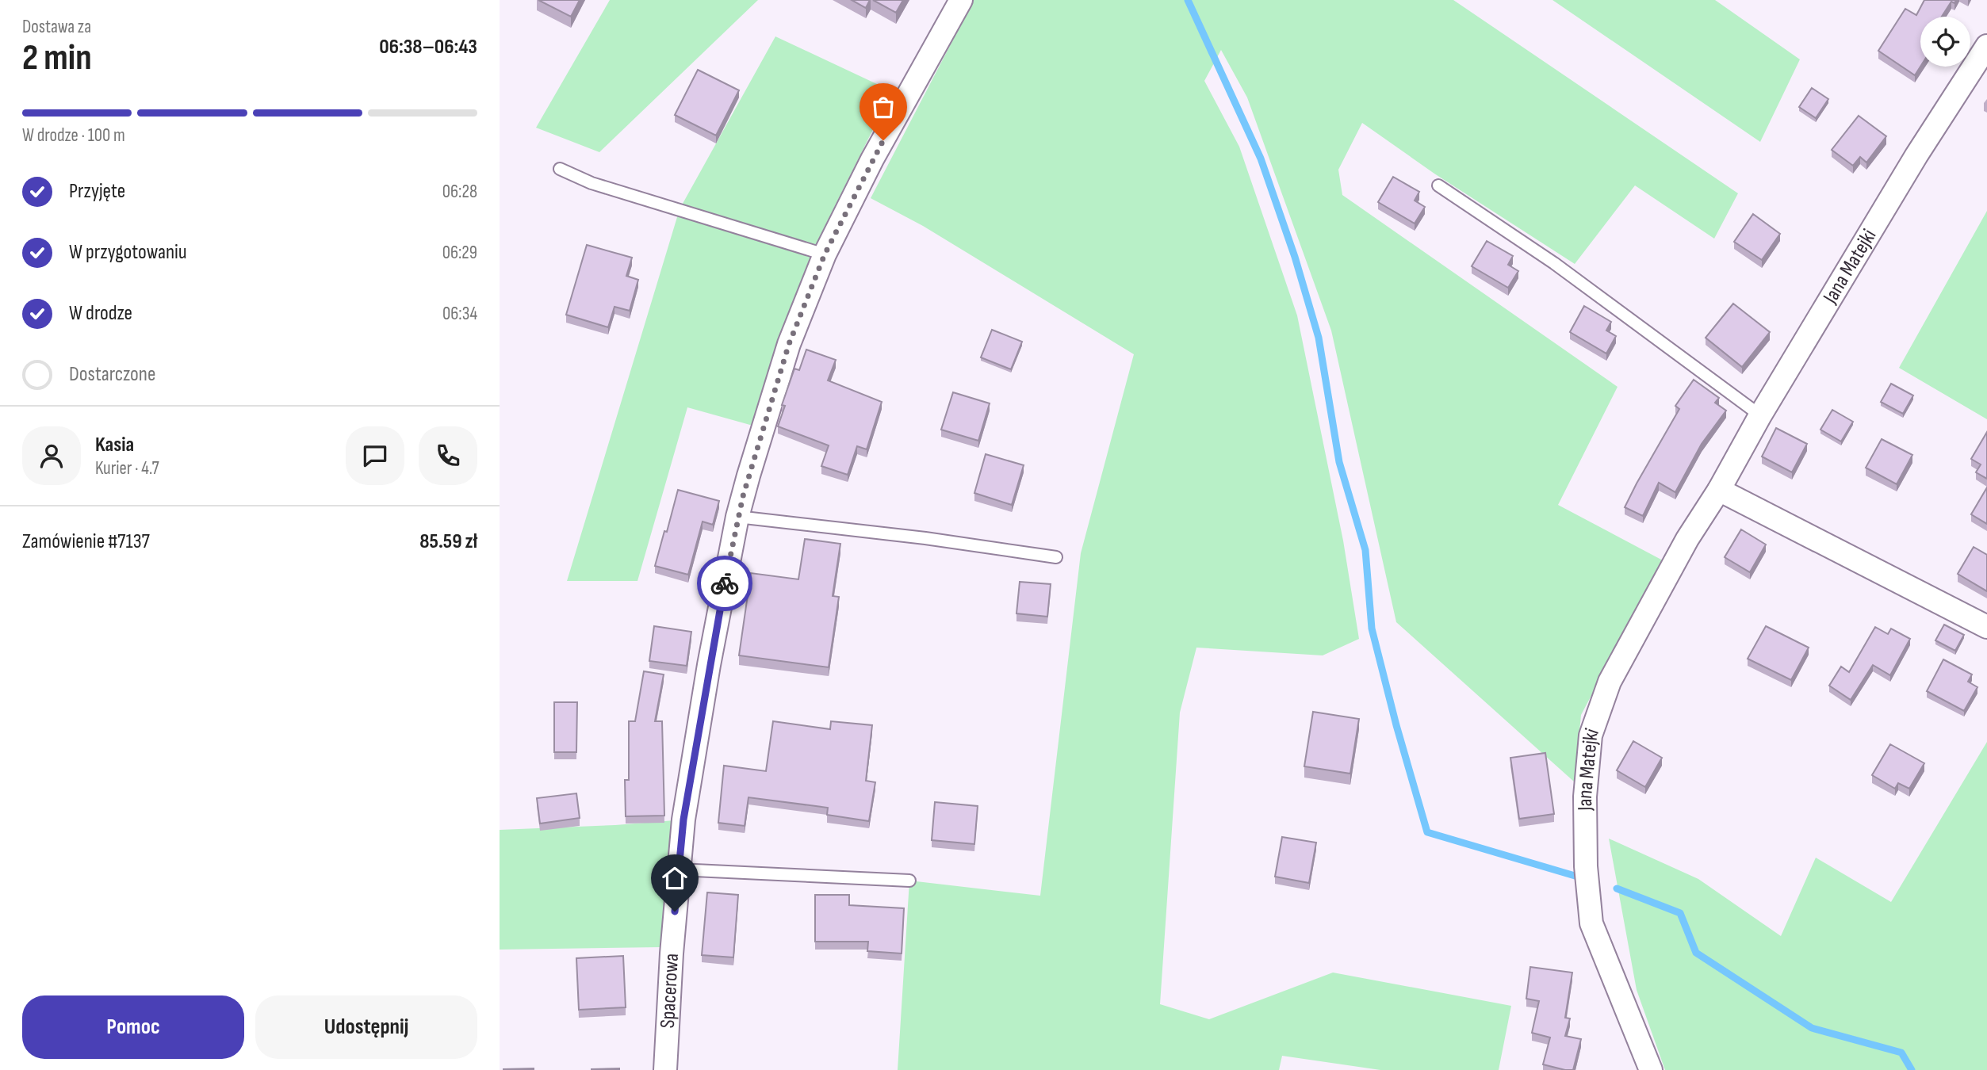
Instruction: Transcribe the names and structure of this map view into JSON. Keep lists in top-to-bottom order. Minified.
{"streets":{"street":["Jana Matejki","Spacerowa"]},"page":{"heading":["2 min","Dostawa za","06:38–06:43"],"panel":["Kasia","Kurier · 4.7","Zamówienie #7137","85.59 zł"],"bar":"W drodze · 100 m","list":[["Przyjęte","06:28"],["W przygotowaniu","06:29"],["W drodze","06:34"],"Dostarczone"],"buttons":["Pomoc","Udostępnij"]}}
